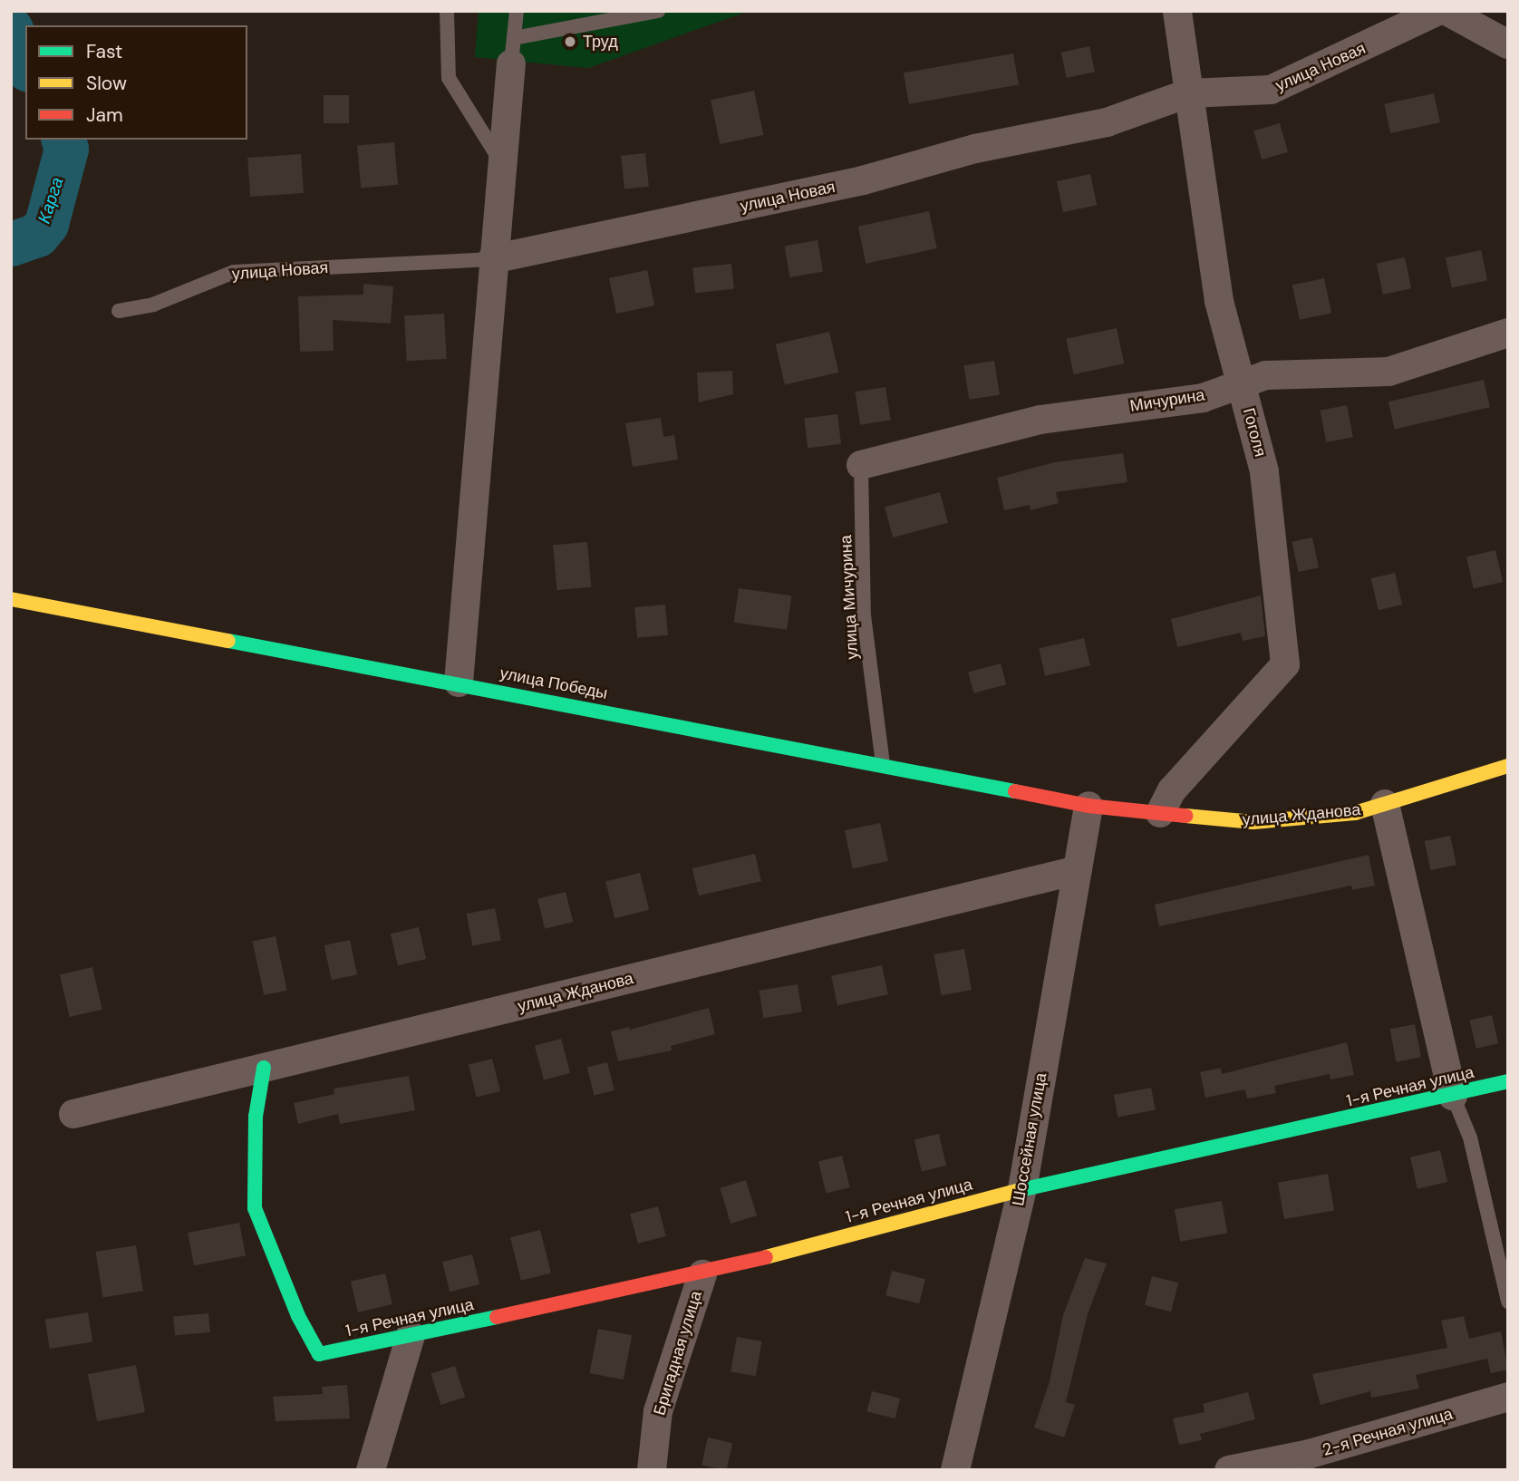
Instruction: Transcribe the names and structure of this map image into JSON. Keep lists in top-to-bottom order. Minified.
{"streets":{"street":["улица Новая","Мичурина","Гоголя","улица Победы","улица Жданова","1-я Речная улица","Шоссейная улица","Бригадная улица","2-я Речная улица"],"lane":["улица Мичурина"]},"crossings":[["улица Новая","Гоголя"],["Мичурина","Гоголя"],["Мичурина","улица Мичурина"],["Гоголя","улица Жданова"],["улица Мичурина","улица Победы"],["улица Победы","улица Жданова"],["улица Победы","Шоссейная улица"],["улица Жданова","1-я Речная улица"],["улица Жданова","Шоссейная улица"],["1-я Речная улица","Шоссейная улица"],["1-я Речная улица","Бригадная улица"]],"water":["Карга"],"places":["Труд"],"legend":["Fast","Slow","Jam"]}
